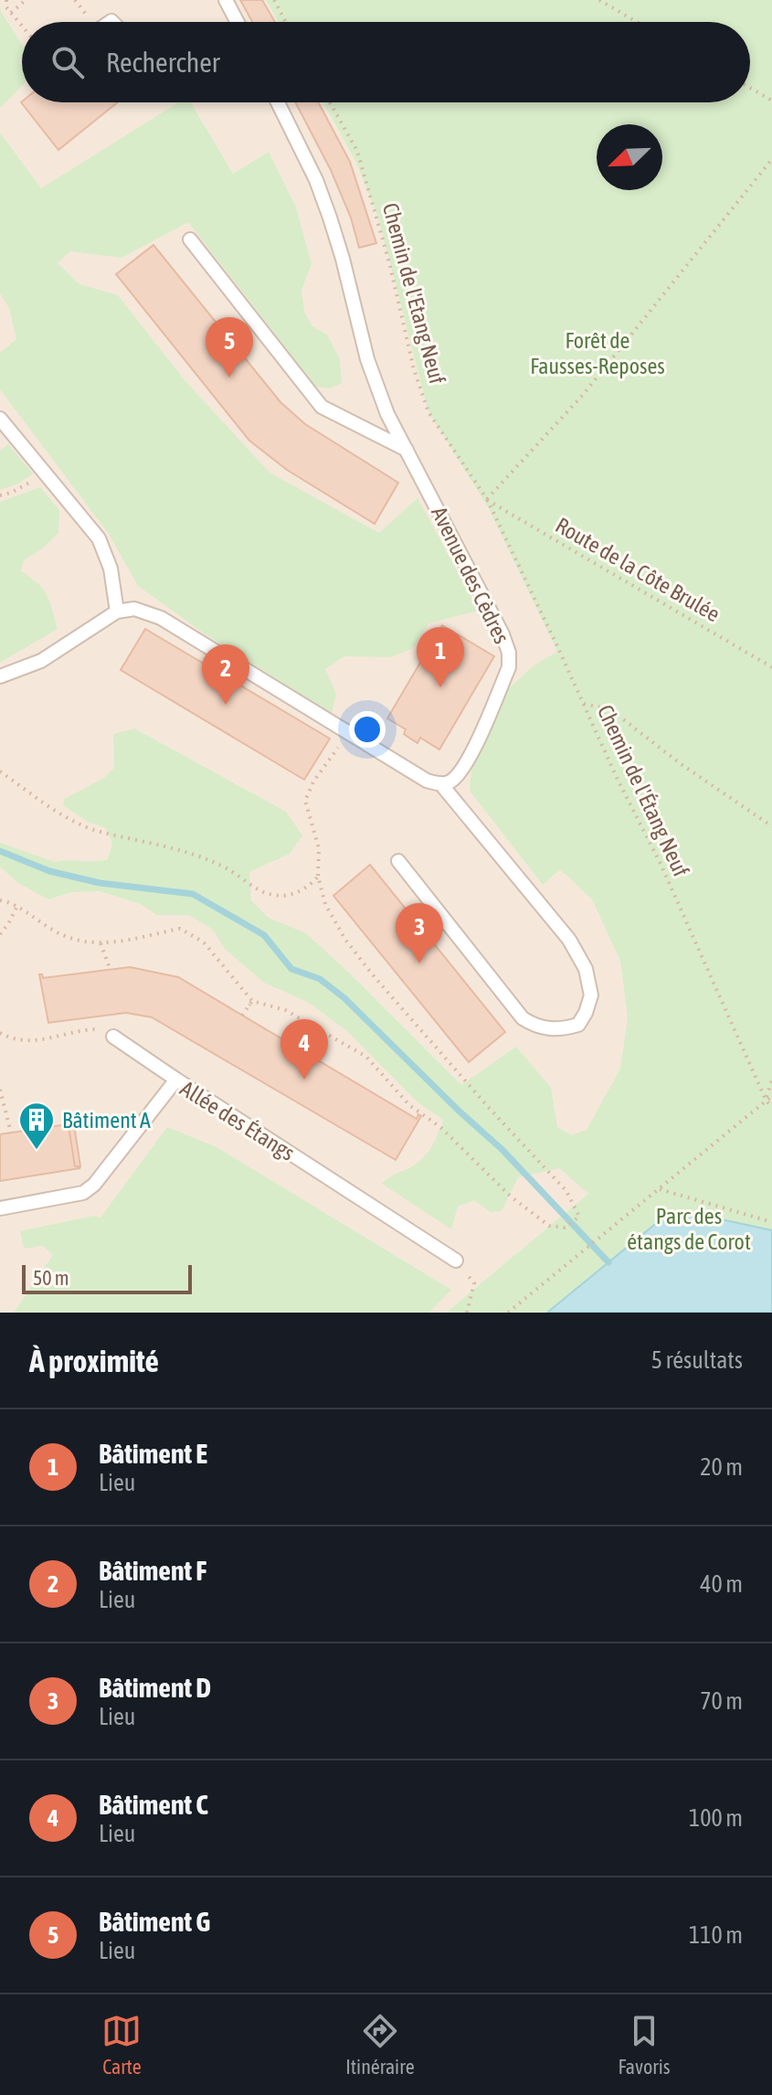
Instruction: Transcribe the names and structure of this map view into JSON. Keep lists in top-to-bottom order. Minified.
{"streets":{"lane":["Avenue des Cèdres","Allée des Étangs"],"path":["Chemin de l'Etang Neuf","Route de la Côte Brulée","Chemin de l'Étang Neuf"]},"crossings":[["Chemin de l'Etang Neuf","Route de la Côte Brulée"],["Chemin de l'Etang Neuf","Chemin de l'Étang Neuf"],["Route de la Côte Brulée","Chemin de l'Étang Neuf"]],"parks":["Forêt de Fausses-Reposes","Parc des étangs de Corot"],"places":{"building":["Bâtiment A"]},"scale_bar":"50 m","north":"bottom left","page":{"search":"Rechercher","pins":["5","1","2","3","4"],"scale":"50 m","heading":["À proximité","5 résultats"],"list":[{"mark":"1","name":"Bâtiment E","note":"Lieu","value":"20 m"},{"mark":"2","name":"Bâtiment F","note":"Lieu","value":"40 m"},{"mark":"3","name":"Bâtiment D","note":"Lieu","value":"70 m"},{"mark":"4","name":"Bâtiment C","note":"Lieu","value":"100 m"},{"mark":"5","name":"Bâtiment G","note":"Lieu","value":"110 m"}],"nav":["Carte","Itinéraire","Favoris"]}}
